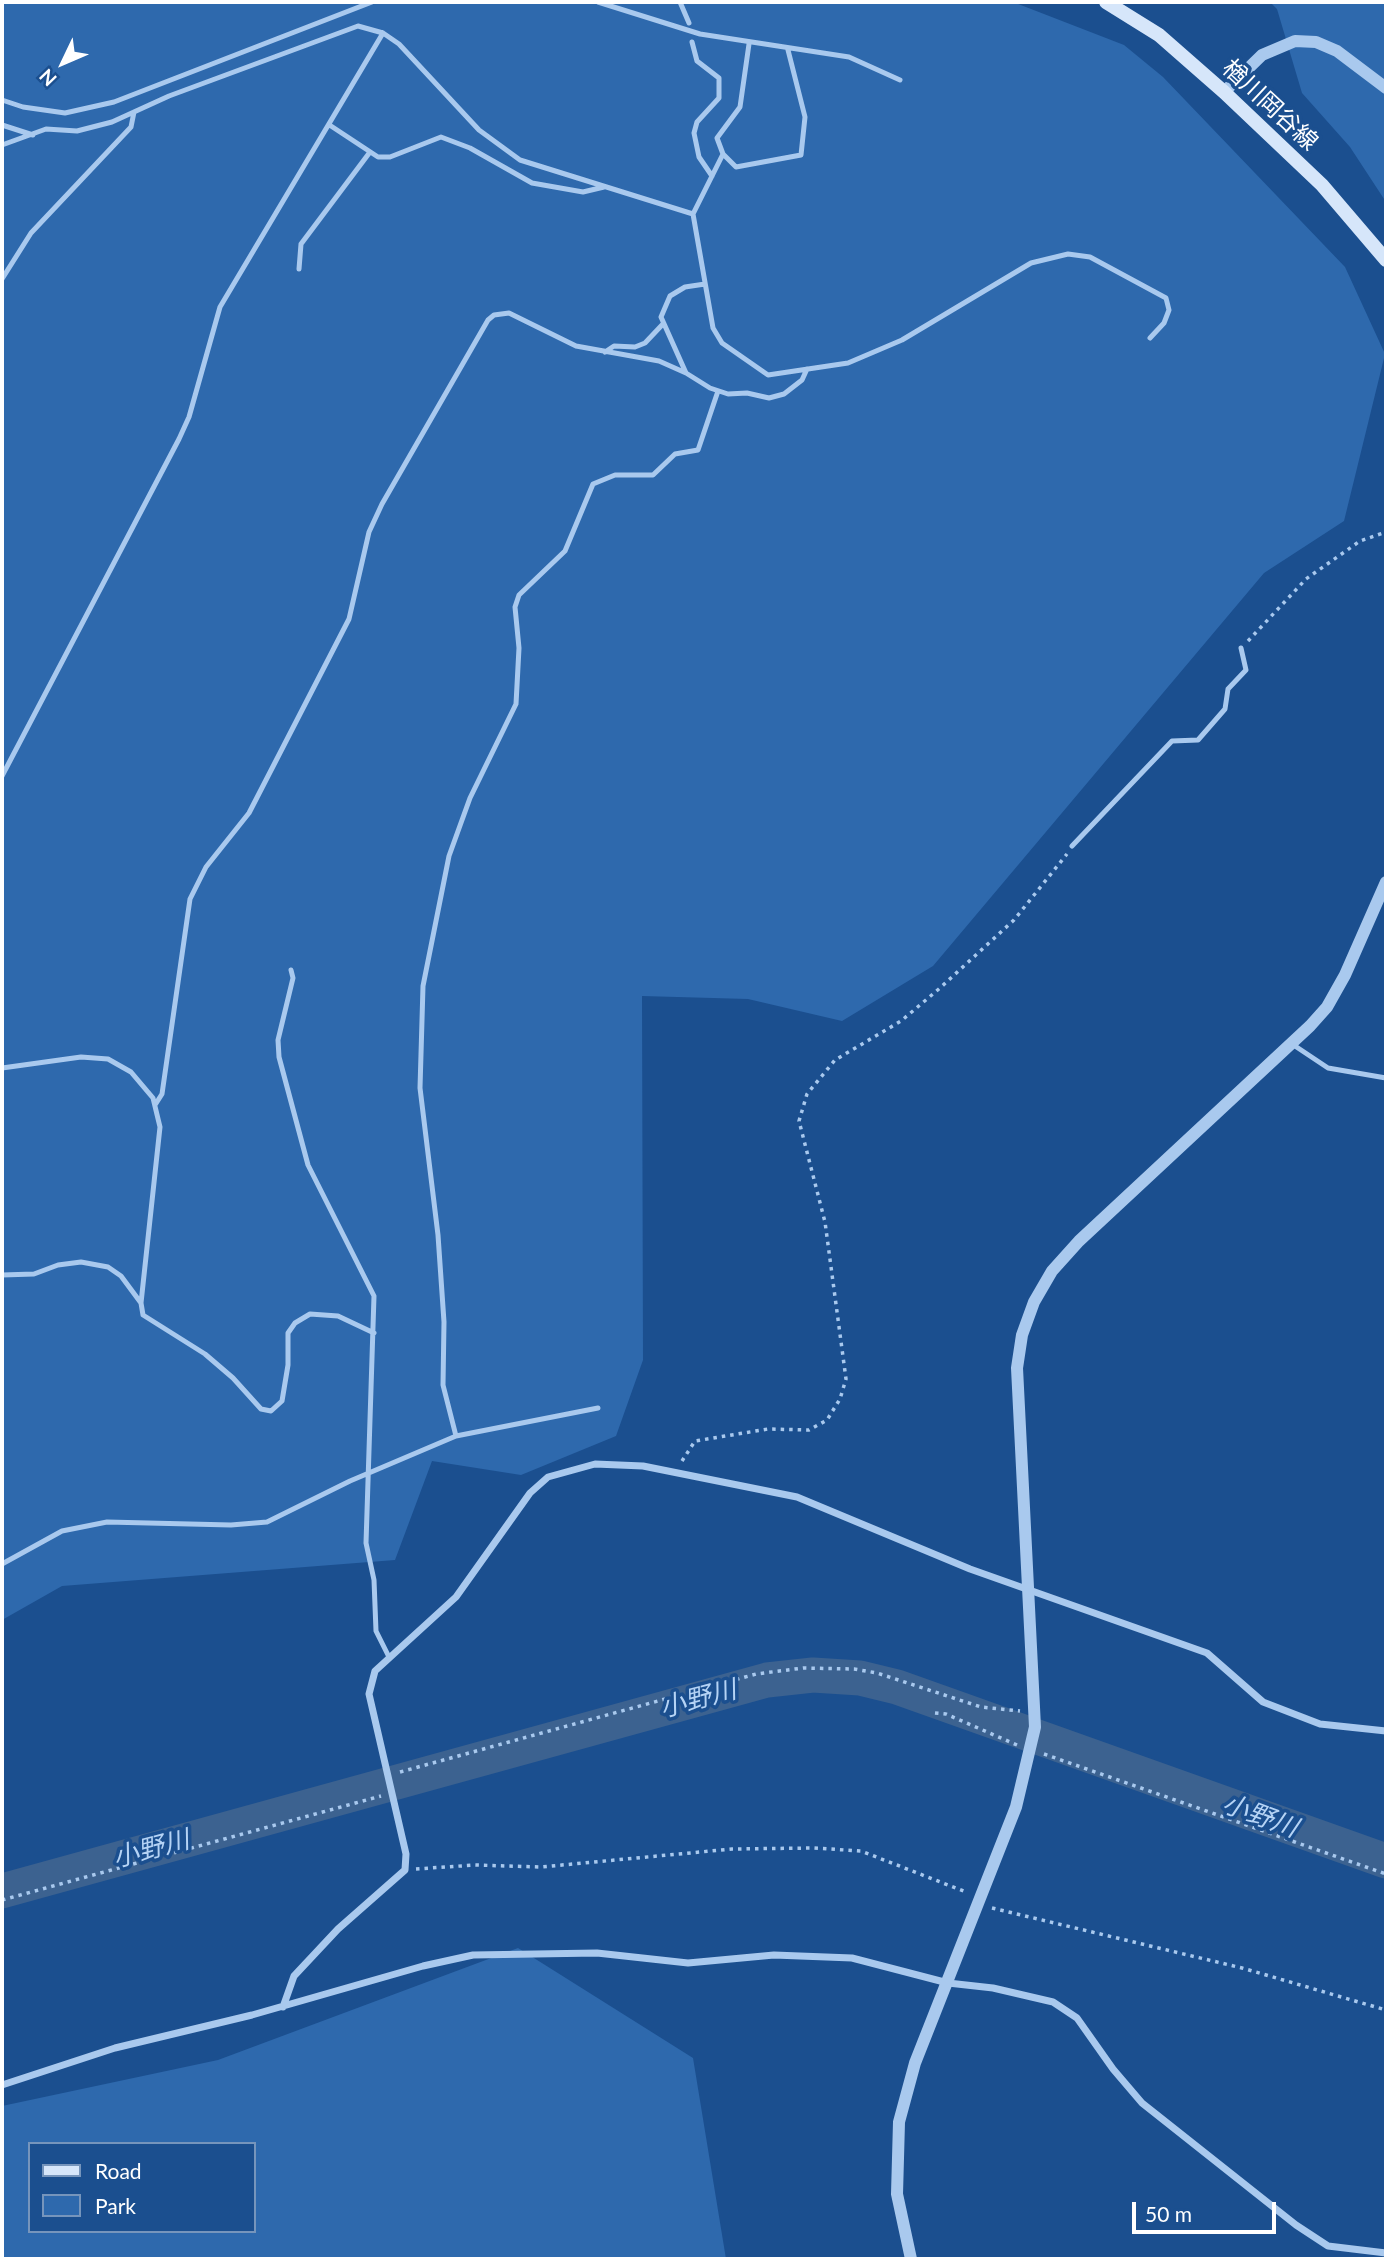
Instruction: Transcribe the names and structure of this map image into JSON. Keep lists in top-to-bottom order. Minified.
{"streets":{"main road":["楢川岡谷線"]},"water":["小野川"],"legend":["Road","Park"],"scale_bar":"50 m","north":"bottom left"}
